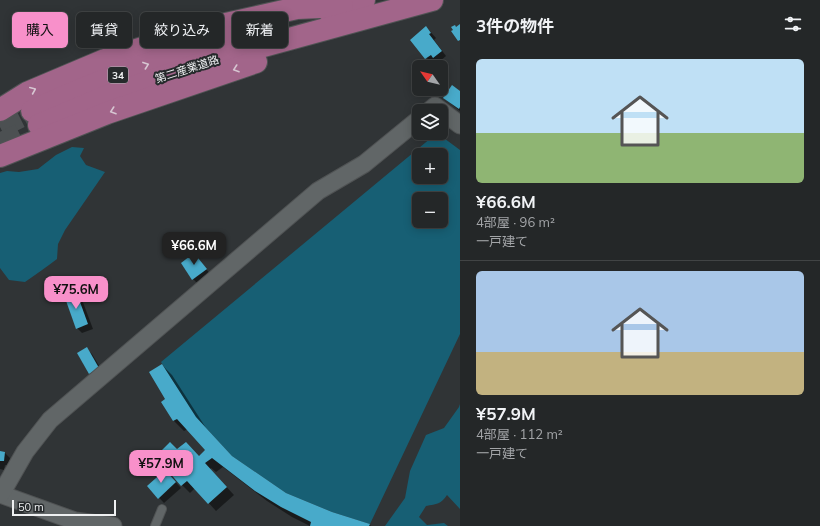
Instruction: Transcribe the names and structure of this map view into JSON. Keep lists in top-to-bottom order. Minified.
{"streets":{"main road":["第二産業道路","34"]},"scale_bar":"50 m","north":"top left","page":{"heading":"3件の物件","chip":["購入","賃貸","絞り込み","新着"],"list":[{"name":"¥66.6M","note":"4部屋 · 96 m² · 一戸建て"},{"name":"¥57.9M","note":"4部屋 · 112 m² · 一戸建て"}],"map_buttons":["+","−"],"price":["¥66.6M","¥75.6M","¥57.9M"],"scale":"50 m"}}
